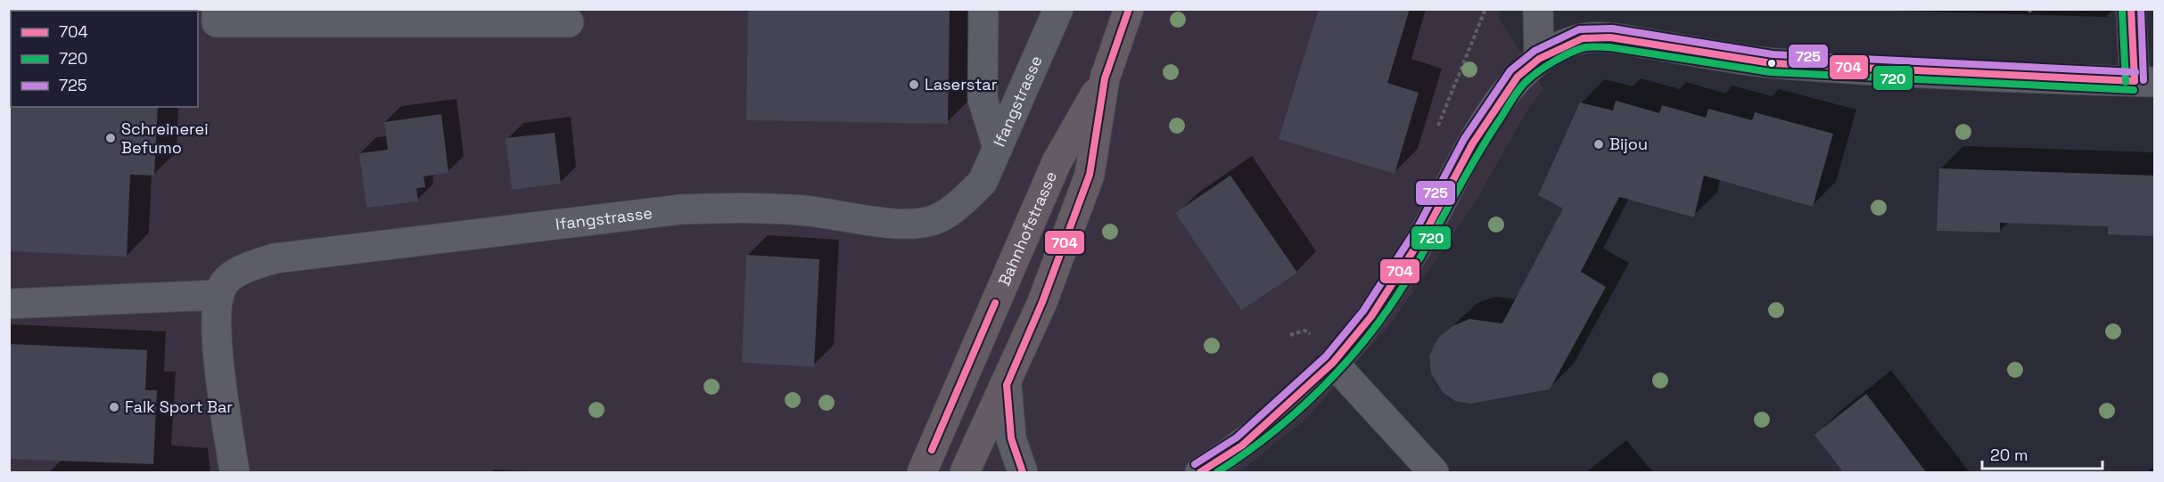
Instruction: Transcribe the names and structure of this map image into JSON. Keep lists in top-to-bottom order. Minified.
{"streets":{"main road":["Bahnhofstrasse"],"street":["Ifangstrasse"]},"places":["Laserstar","Schreinerei Befumo","Bijou","Falk Sport Bar"],"lines":["transit line 704","transit line 725","transit line 720"],"legend":["704","720","725"],"scale_bar":"20 m"}
